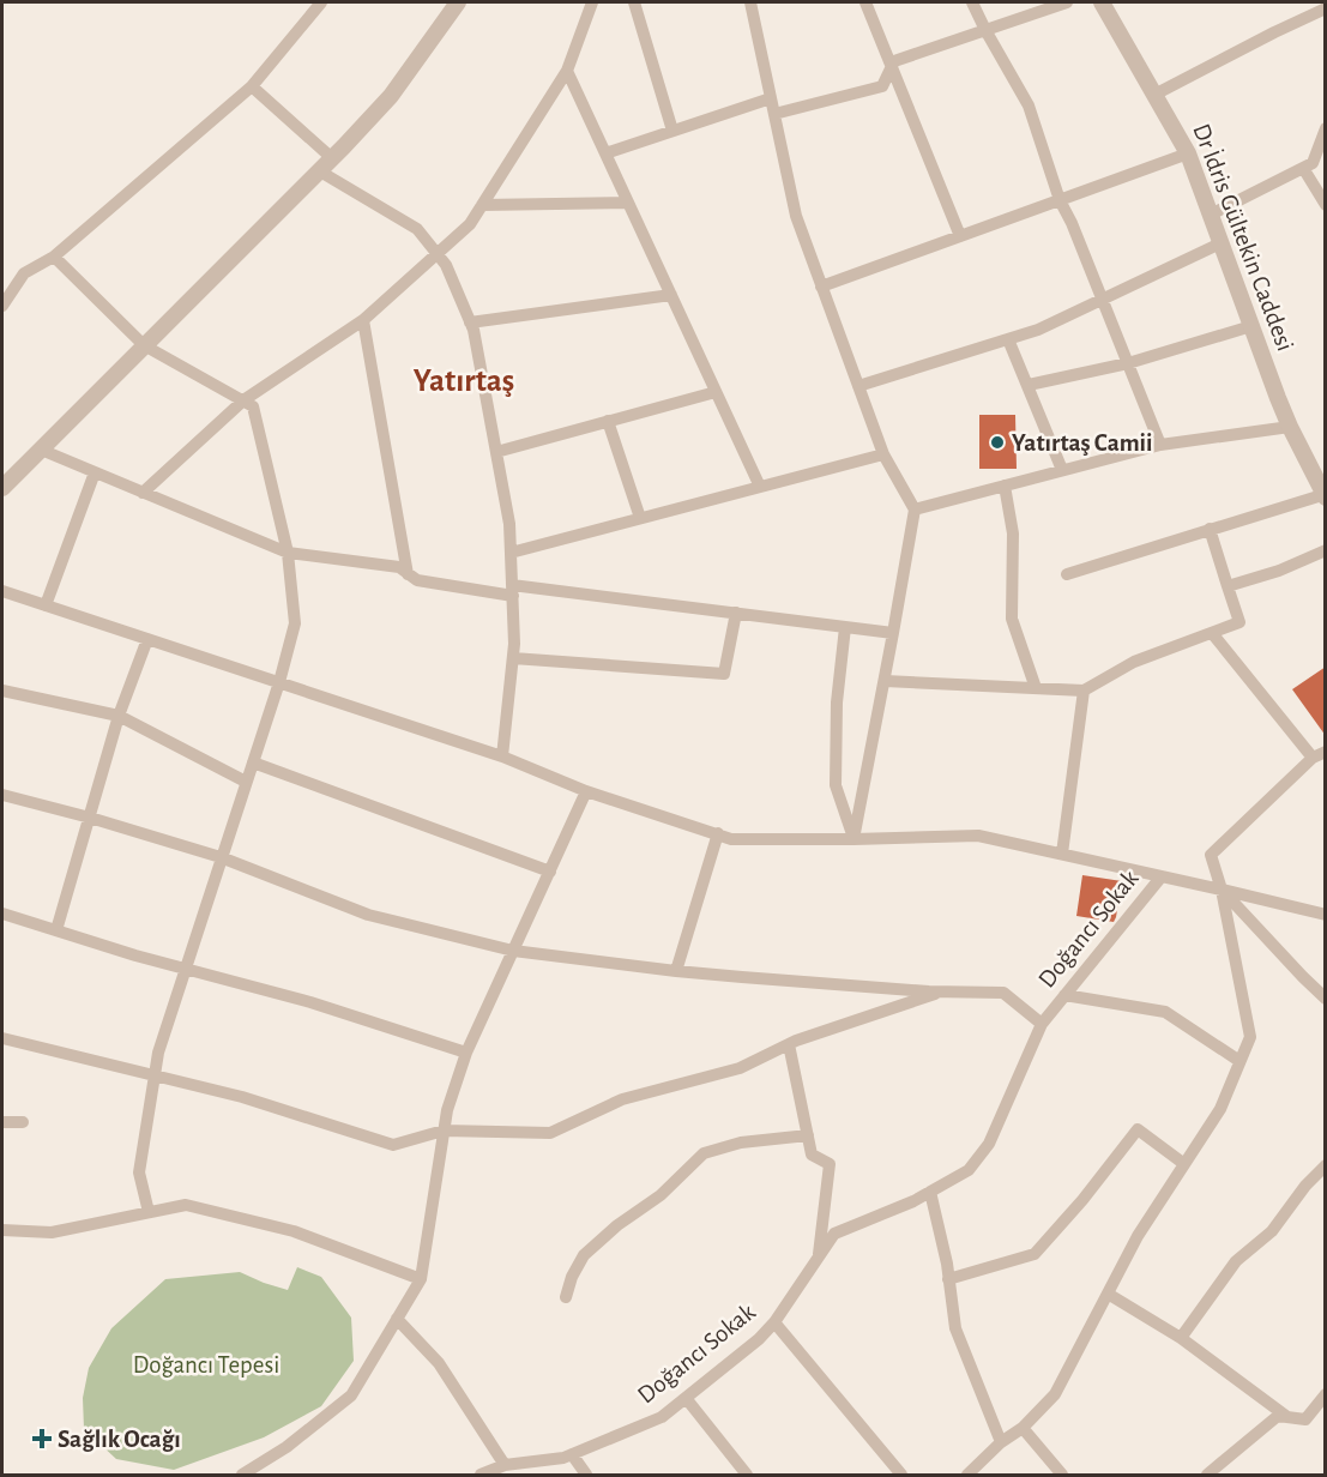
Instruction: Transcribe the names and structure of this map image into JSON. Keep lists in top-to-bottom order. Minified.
{"streets":{"street":["Dr İdris Gültekin Caddesi","Doğancı Sokak"]},"districts":["Yatırtaş"],"parks":["Doğancı Tepesi"],"places":{"other":["Yatırtaş Camii"],"health":["Sağlık Ocağı"]}}
